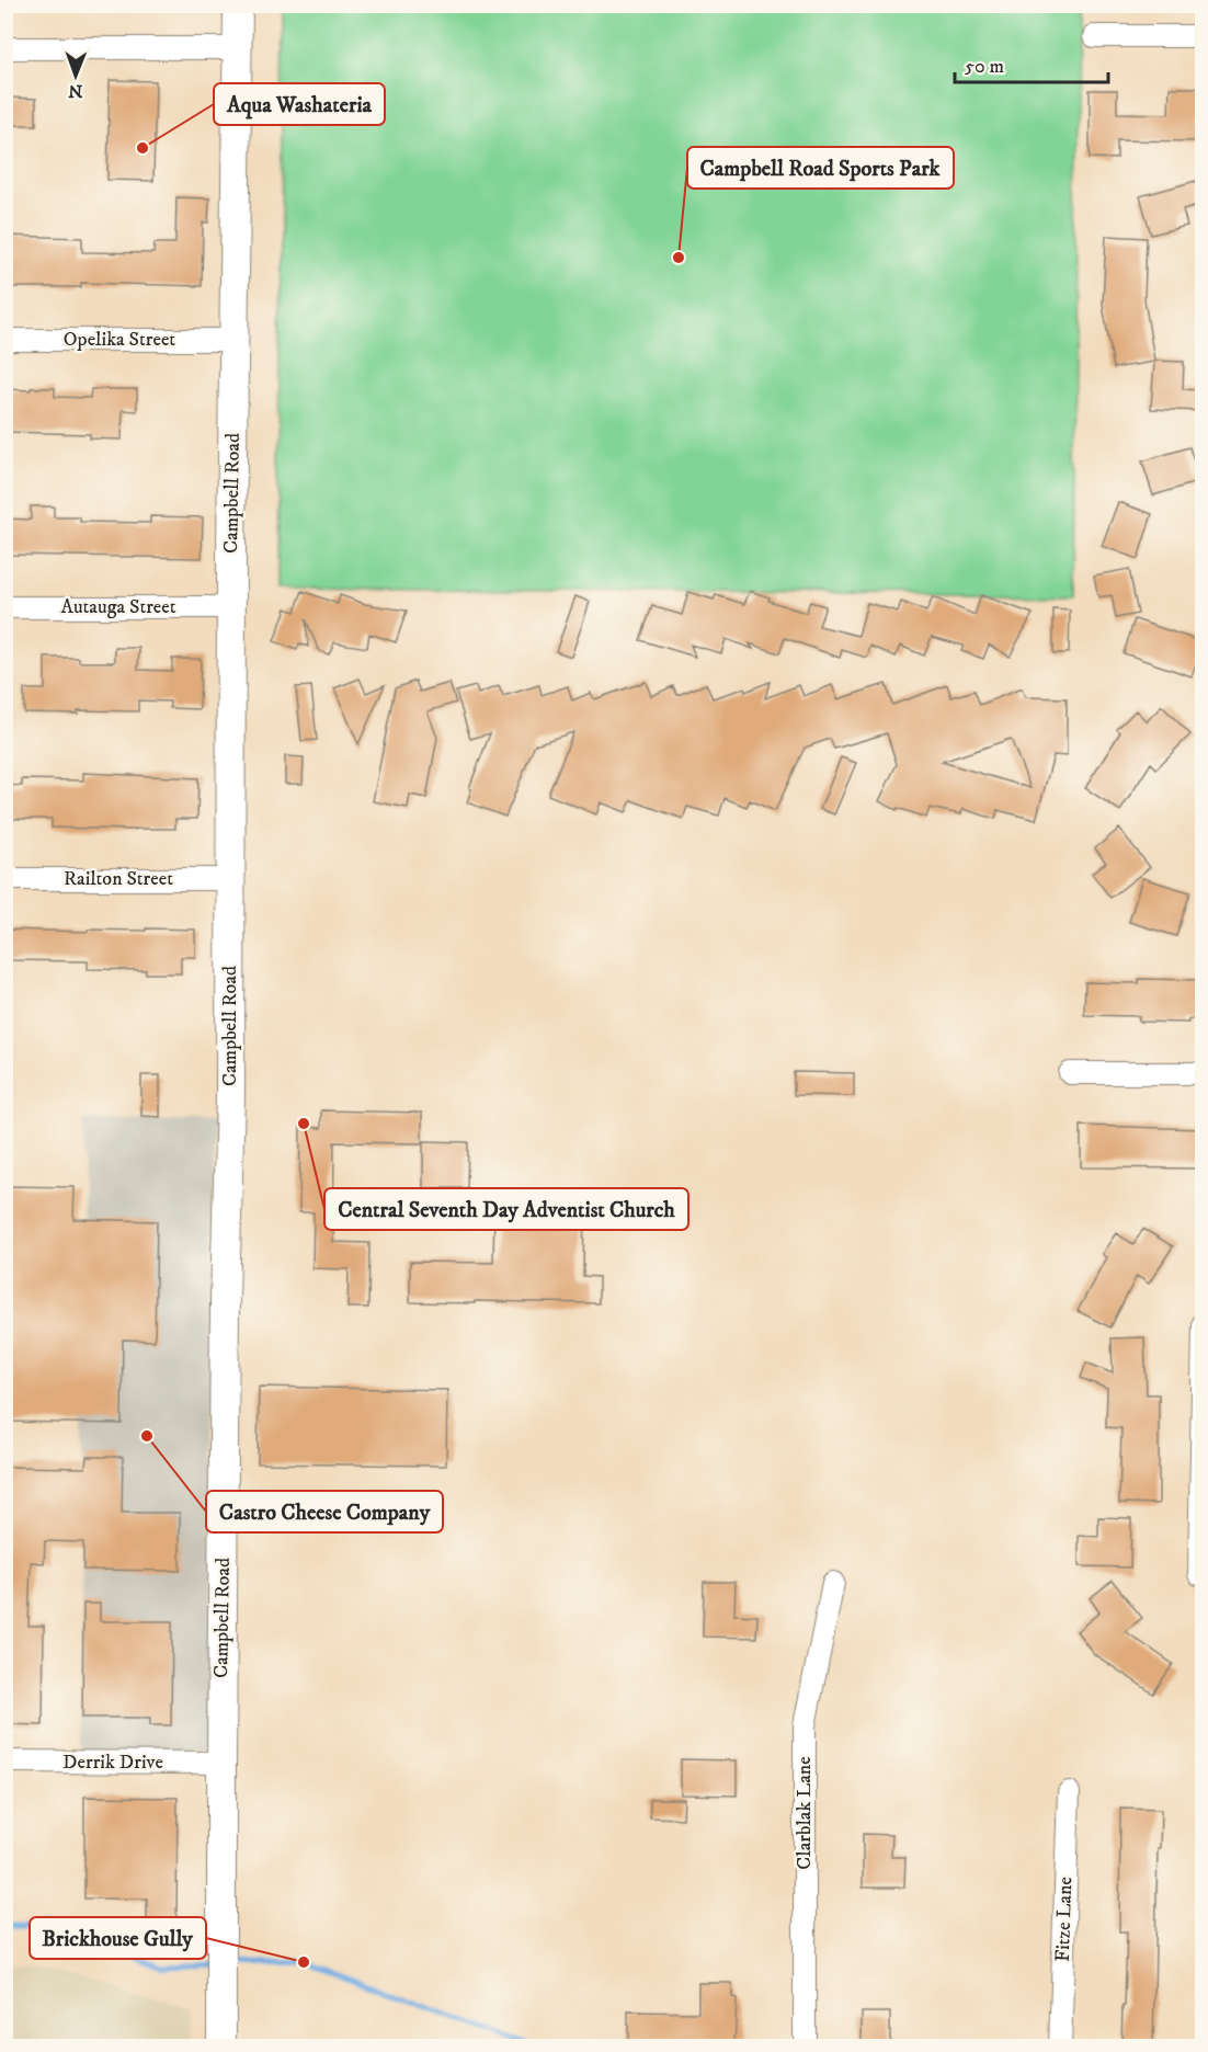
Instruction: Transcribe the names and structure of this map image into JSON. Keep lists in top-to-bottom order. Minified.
{"streets":{"street":["Opelika Street","Campbell Road","Autauga Street","Railton Street","Derrik Drive","Clarblak Lane","Fitze Lane"]},"crossings":[["Opelika Street","Campbell Road"],["Campbell Road","Autauga Street"],["Campbell Road","Railton Street"],["Campbell Road","Derrik Drive"]],"places":["Aqua Washateria","Campbell Road Sports Park","Central Seventh Day Adventist Church","Castro Cheese Company","Brickhouse Gully"],"scale_bar":"50 m","north":"bottom"}
